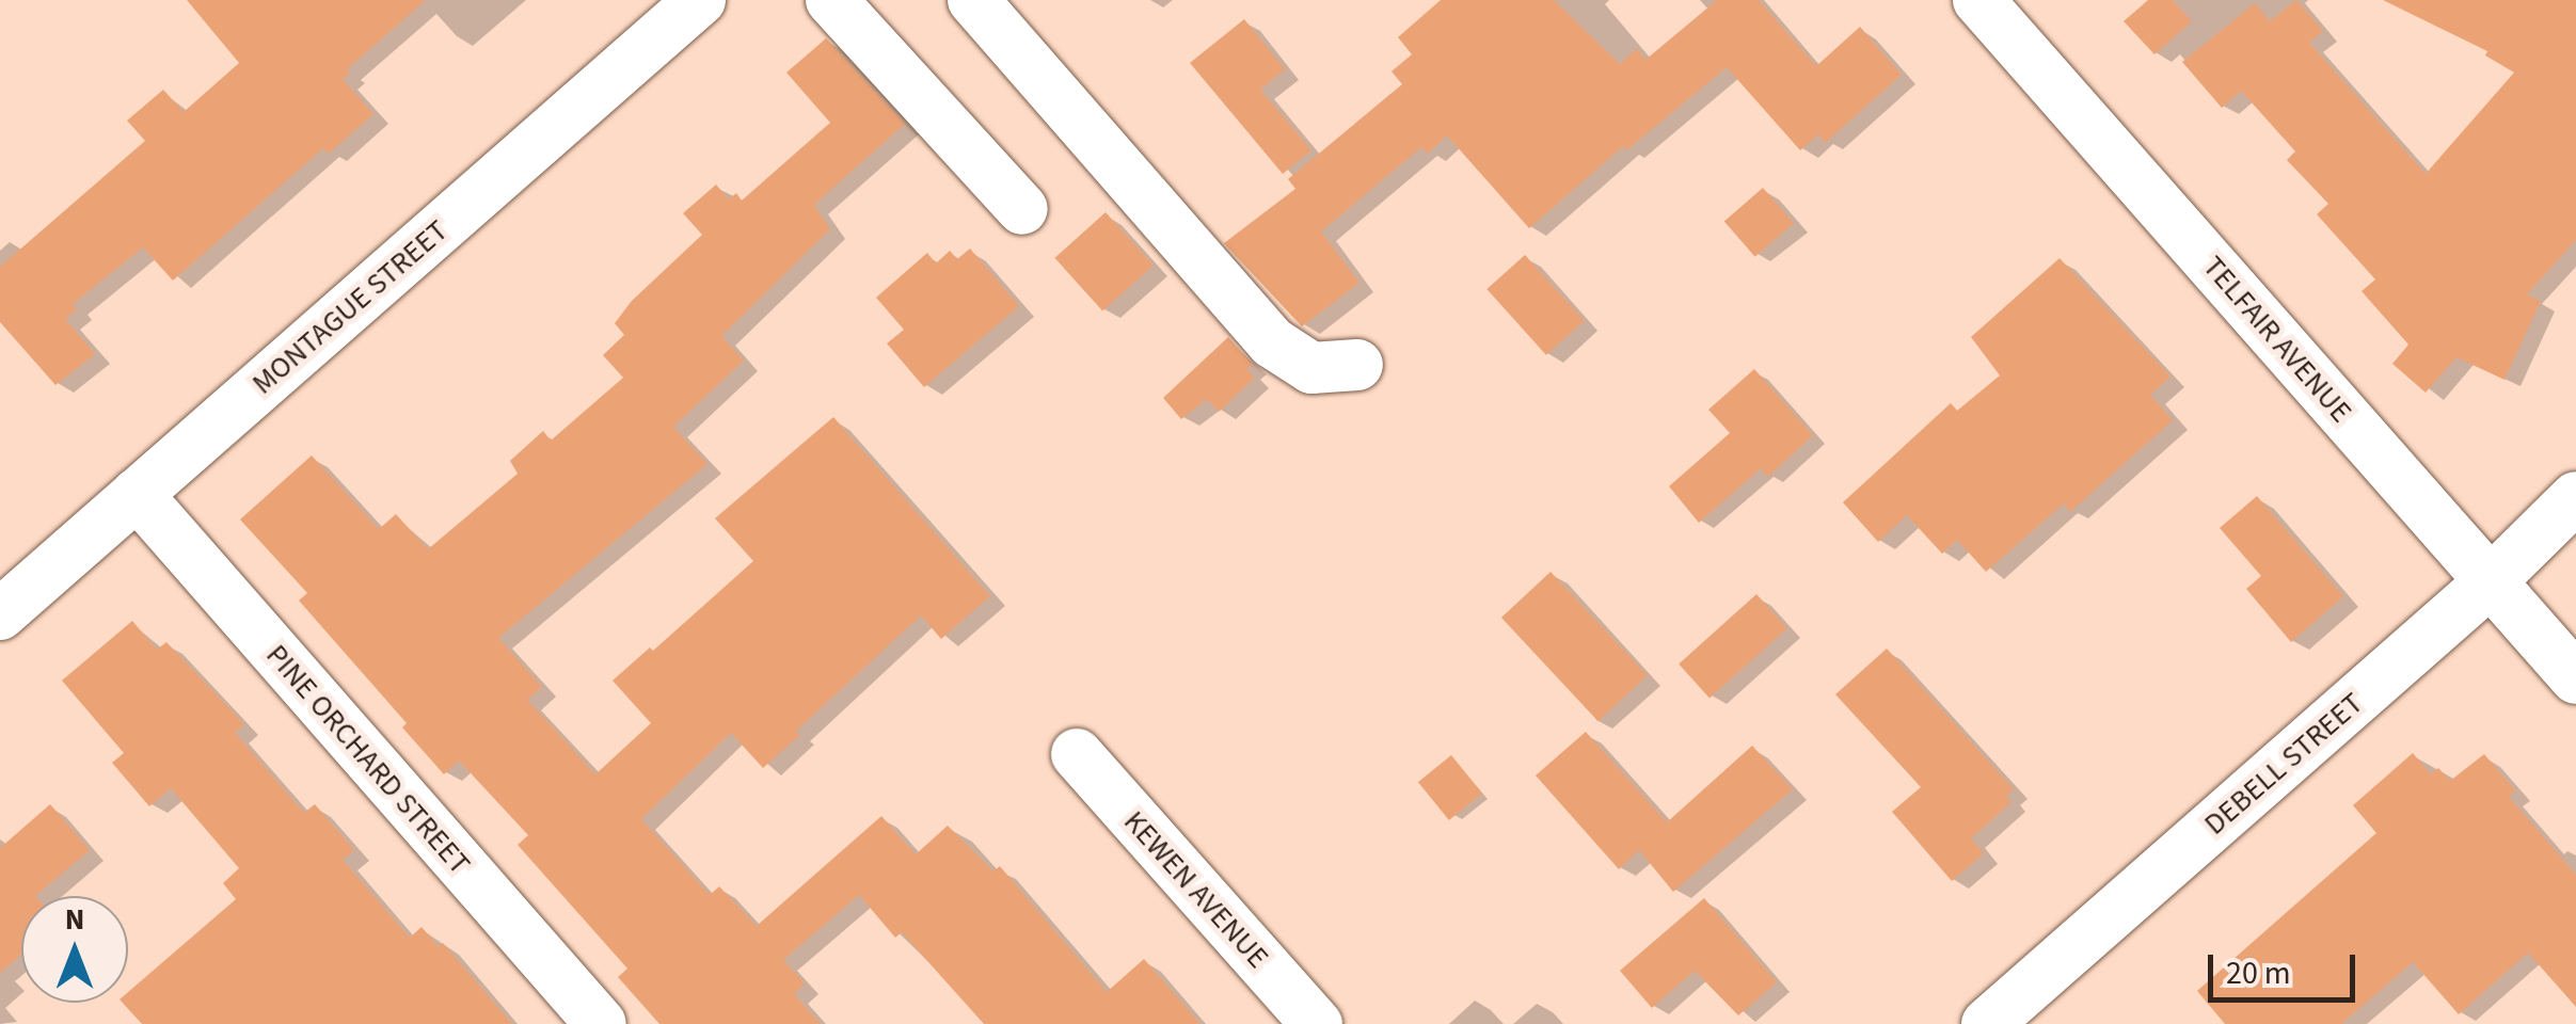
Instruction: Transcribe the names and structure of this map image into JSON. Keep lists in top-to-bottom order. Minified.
{"streets":{"street":["MONTAGUE STREET","TELFAIR AVENUE","PINE ORCHARD STREET","DEBELL STREET","KEWEN AVENUE"]},"crossings":[["MONTAGUE STREET","PINE ORCHARD STREET"],["TELFAIR AVENUE","DEBELL STREET"]],"scale_bar":"20 m","north":"top"}
